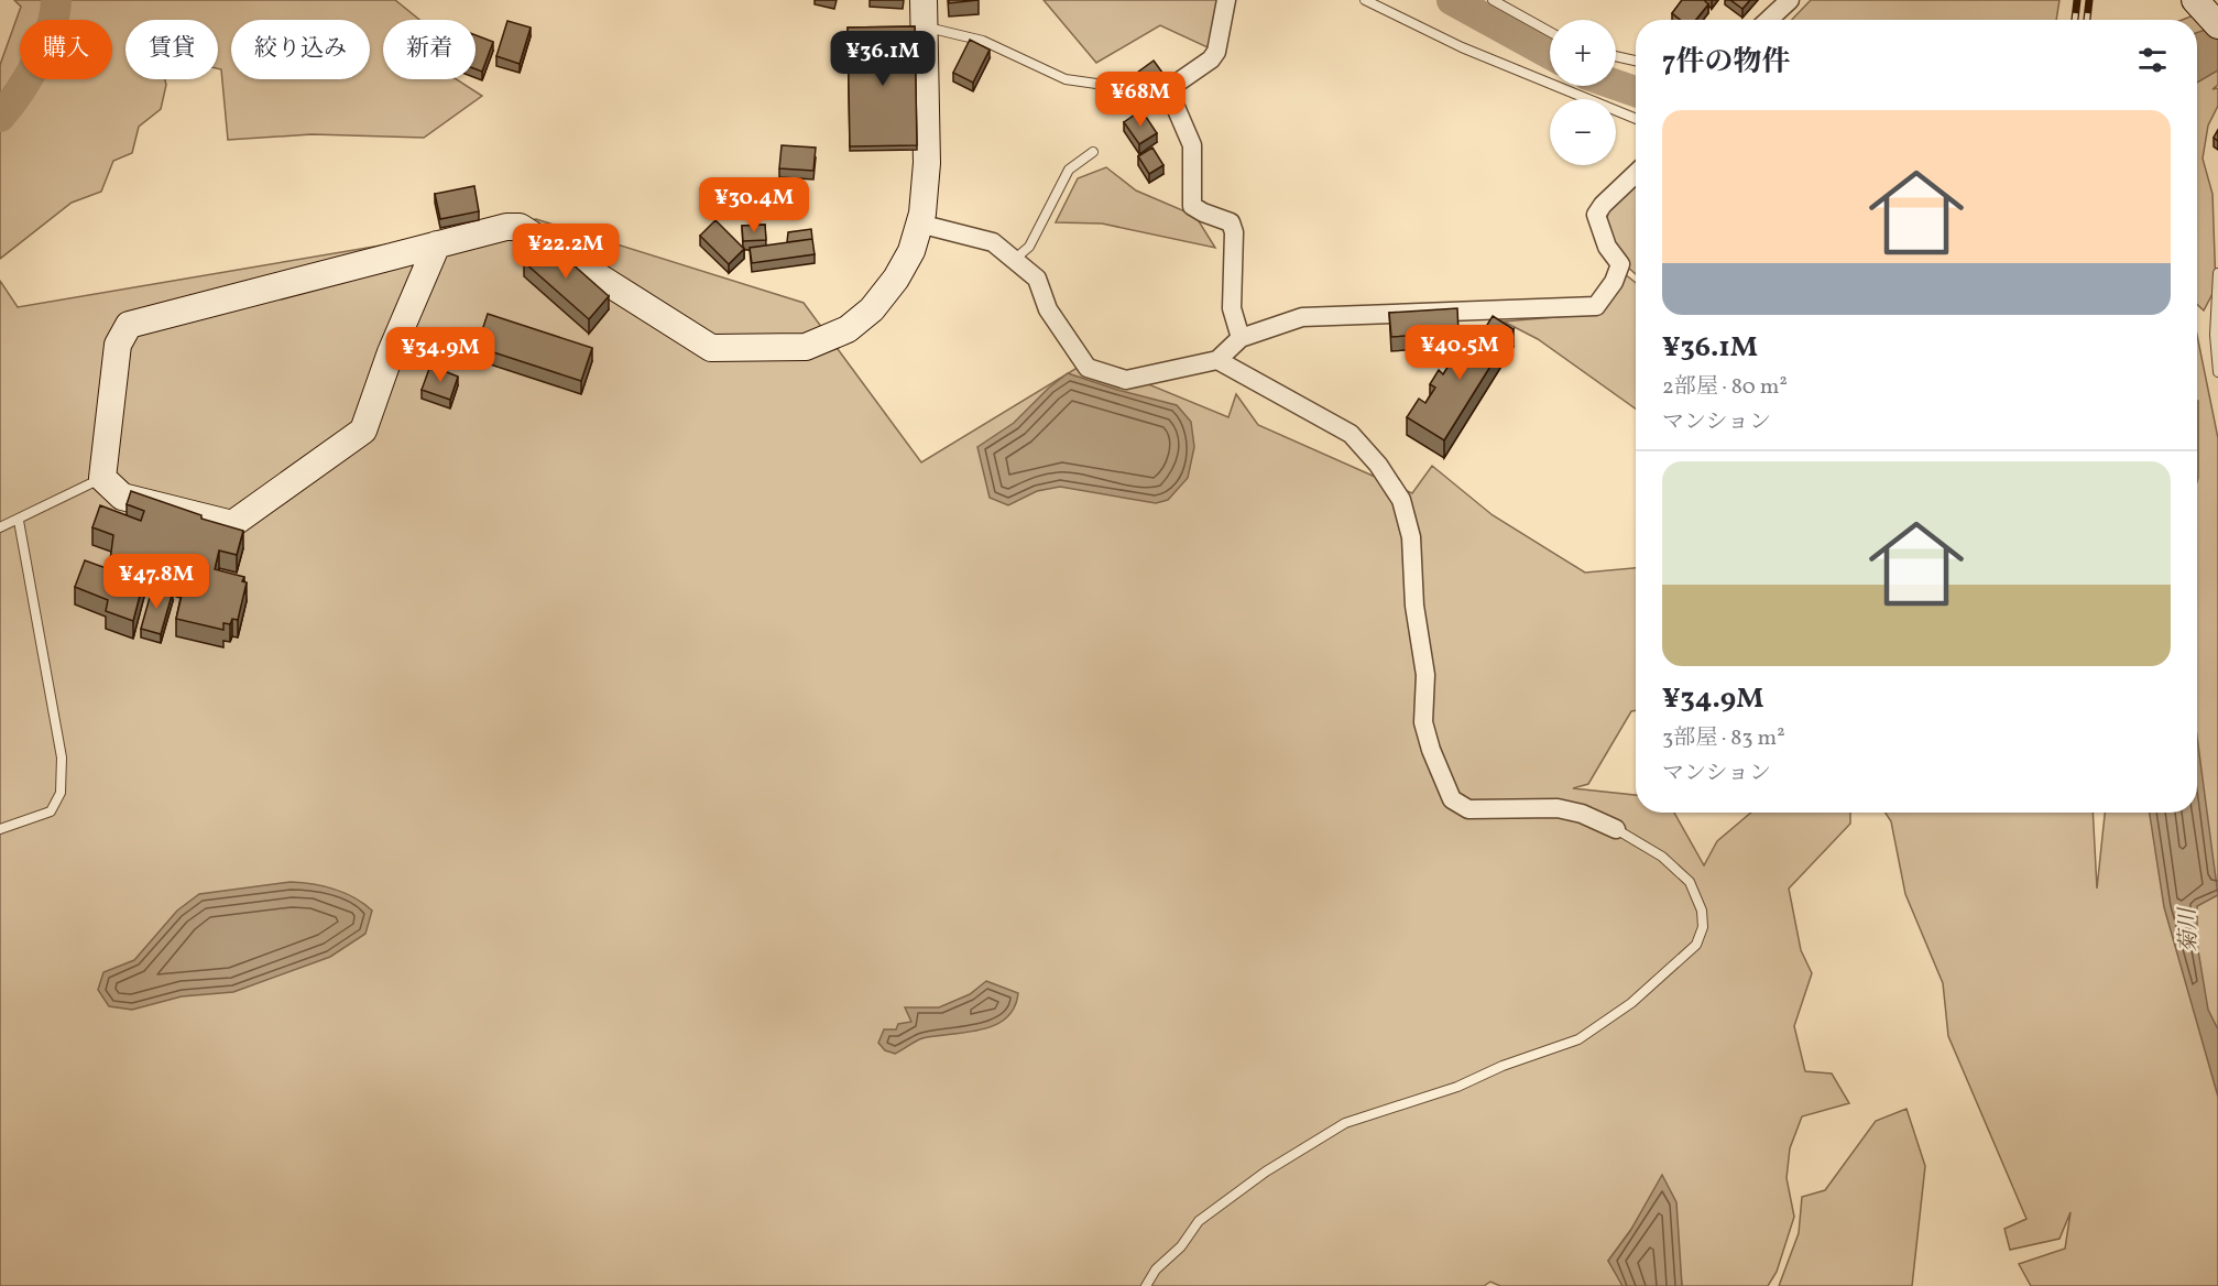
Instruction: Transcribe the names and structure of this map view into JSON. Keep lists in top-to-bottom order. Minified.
{"water":["菊川"],"page":{"map_buttons":["+","−"],"chip":["購入","賃貸","絞り込み","新着"],"heading":"7件の物件","price":["¥36.1M","¥68M","¥30.4M","¥22.2M","¥40.5M","¥34.9M","¥47.8M"],"list":[{"name":"¥36.1M","note":"2部屋 · 80 m² · マンション"},{"name":"¥34.9M","note":"3部屋 · 83 m² · マンション"}]}}
